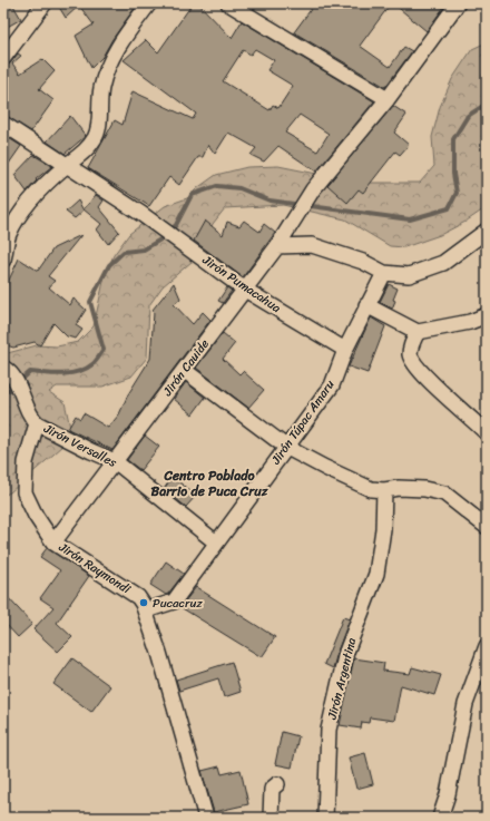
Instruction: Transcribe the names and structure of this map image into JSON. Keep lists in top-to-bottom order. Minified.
{"streets":{"street":["Jirón Pumacahua","Jirón Cauide","Jirón Túpac Amaru","Jirón Versalles","Jirón Raymondi","Jirón Argentina"]},"crossings":[["Jirón Pumacahua","Jirón Cauide"],["Jirón Pumacahua","Jirón Túpac Amaru"],["Jirón Cauide","Jirón Versalles"],["Jirón Cauide","Jirón Raymondi"],["Jirón Túpac Amaru","Jirón Versalles"],["Jirón Túpac Amaru","Jirón Raymondi"],["Jirón Versalles","Jirón Raymondi"]],"districts":["Centro Poblado Barrio de Puca Cruz"],"places":["Pucacruz"]}
